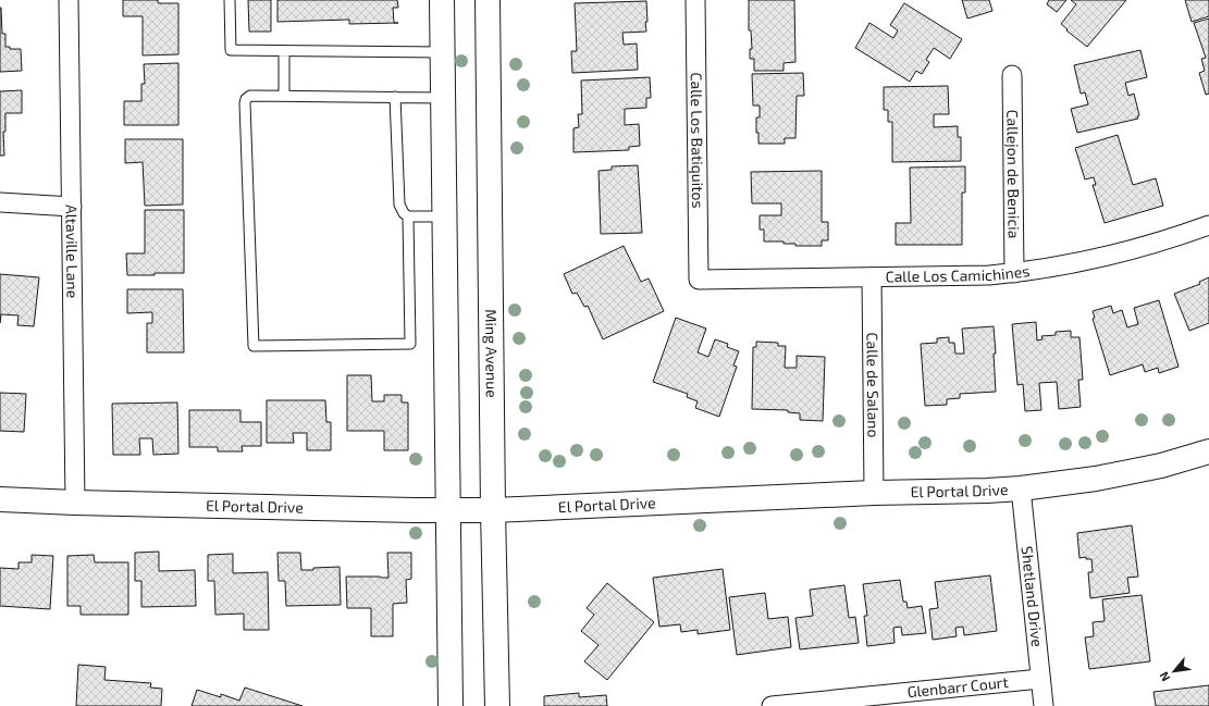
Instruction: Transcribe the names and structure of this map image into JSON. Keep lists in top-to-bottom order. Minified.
{"streets":{"main road":["Ming Avenue","El Portal Drive"],"street":["Calle Los Batiquitos","Callejon de Benicia","Altaville Lane","Calle Los Camichines","Calle de Salano","Shetland Drive","Glenbarr Court"]},"crossings":[["Calle Los Batiquitos","Calle Los Camichines"],["Callejon de Benicia","Calle Los Camichines"],["Altaville Lane","El Portal Drive"],["Calle Los Camichines","Calle de Salano"],["Ming Avenue","El Portal Drive"],["Calle de Salano","El Portal Drive"],["El Portal Drive","Shetland Drive"],["Shetland Drive","Glenbarr Court"]],"north":"bottom left"}
